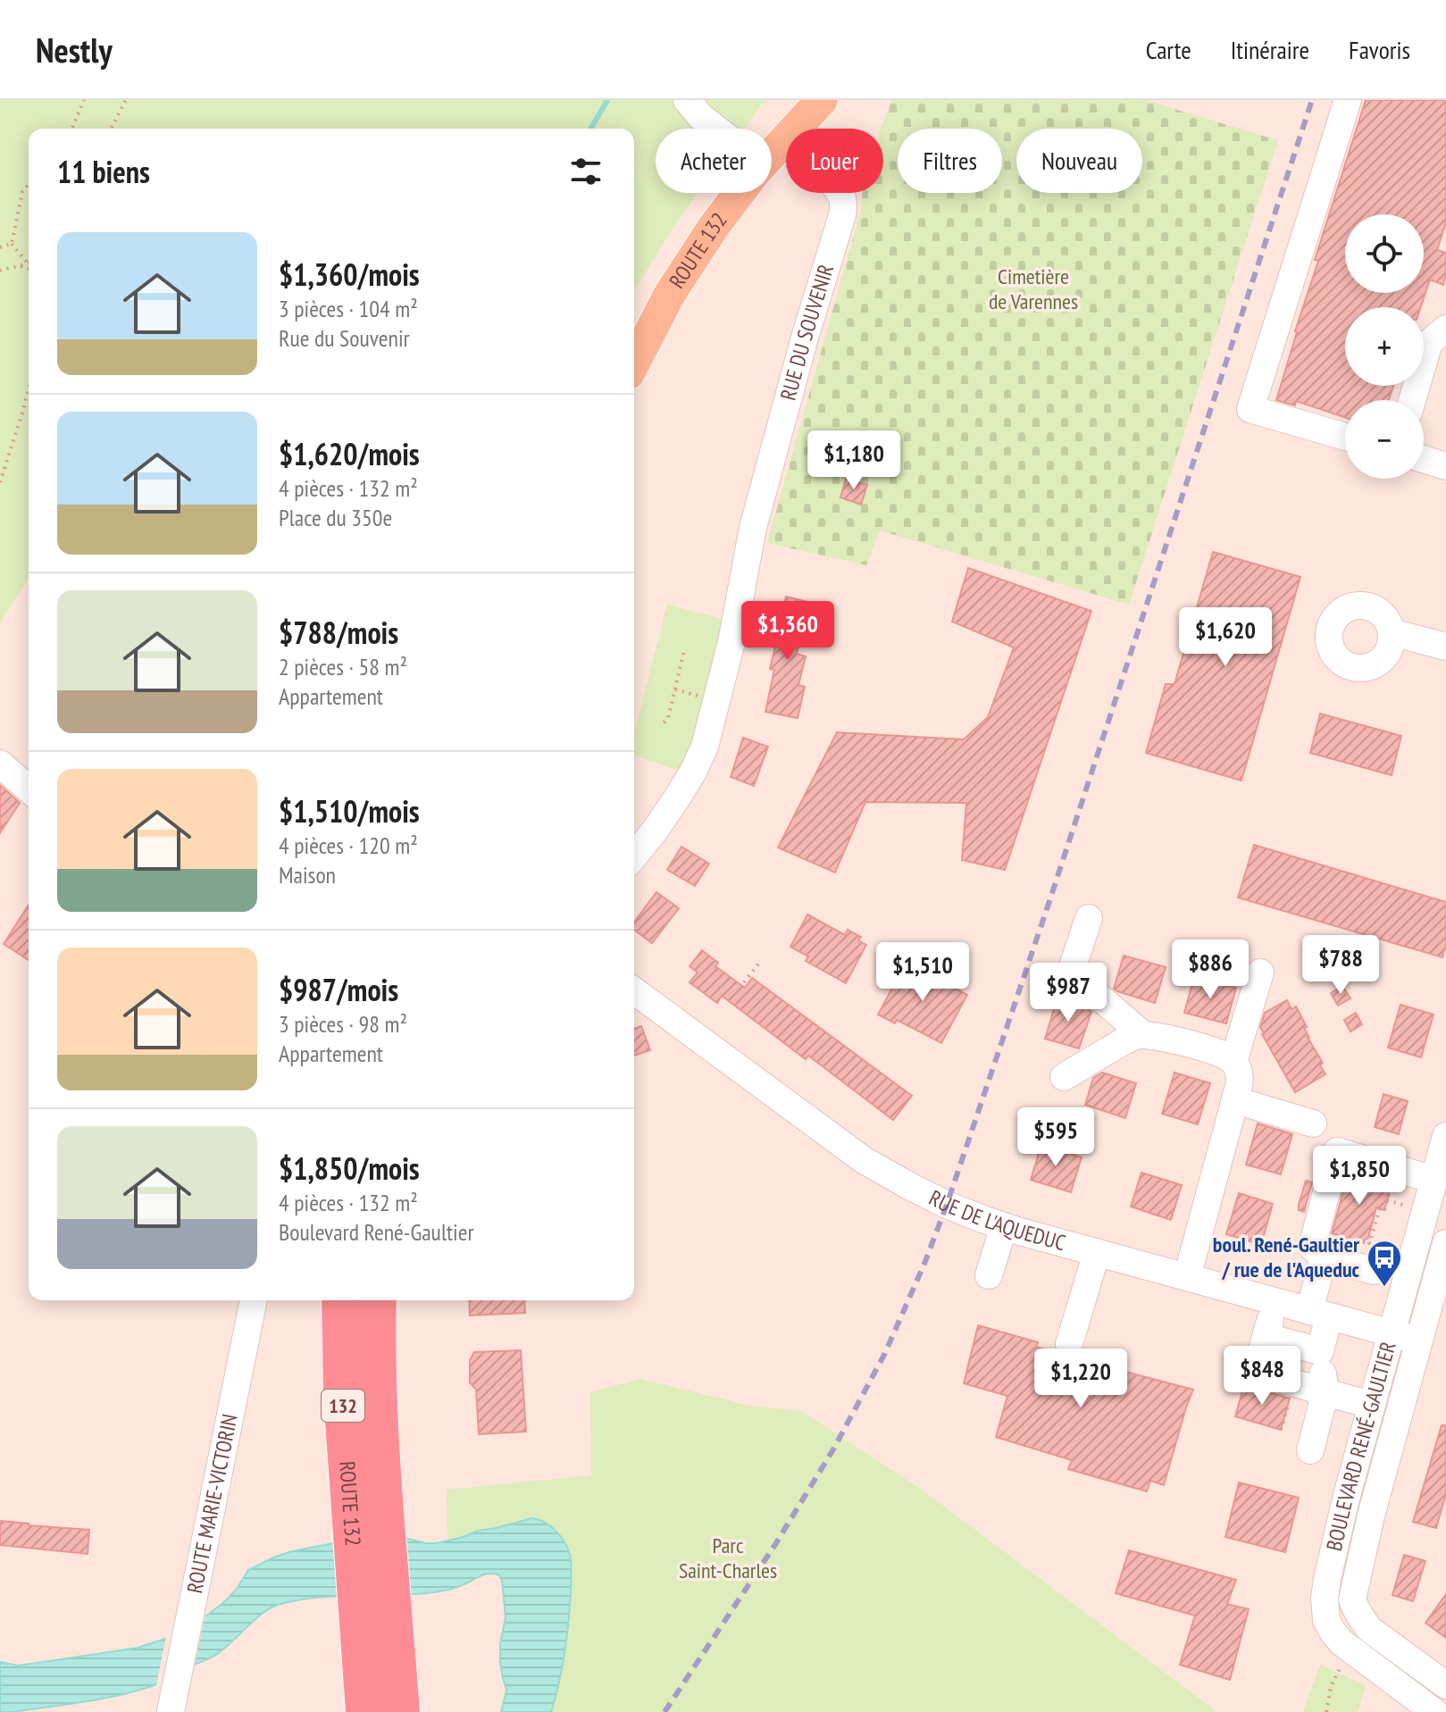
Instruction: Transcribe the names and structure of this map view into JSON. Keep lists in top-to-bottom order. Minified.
{"streets":{"highway":["ROUTE 132","132"],"street":["RUE DU SOUVENIR","RUE DE L'AQUEDUC","BOULEVARD RENÉ-GAULTIER","ROUTE MARIE-VICTORIN"]},"crossings":[["RUE DE L'AQUEDUC","BOULEVARD RENÉ-GAULTIER"]],"parks":["Cimetière de Varennes","Parc Saint-Charles"],"places":{"bus stop":["boul. René-Gaultier / rue de l'Aqueduc"]},"page":{"header":"Nestly","nav":["Carte","Itinéraire","Favoris"],"chip":["Acheter","Louer","Filtres","Nouveau"],"heading":"11 biens","map_buttons":["+","−"],"list":[{"name":"$1,360/mois","note":"3 pièces · 104 m² · Rue du Souvenir"},{"name":"$1,620/mois","note":"4 pièces · 132 m² · Place du 350e"},{"name":"$788/mois","note":"2 pièces · 58 m² · Appartement"},{"name":"$1,510/mois","note":"4 pièces · 120 m² · Maison"},{"name":"$987/mois","note":"3 pièces · 98 m² · Appartement"},{"name":"$1,850/mois","note":"4 pièces · 132 m² · Boulevard René-Gaultier"}],"price":["$1,180","$1,360","$1,620","$788","$886","$1,510","$987","$595","$1,850","$848","$1,220"]}}
